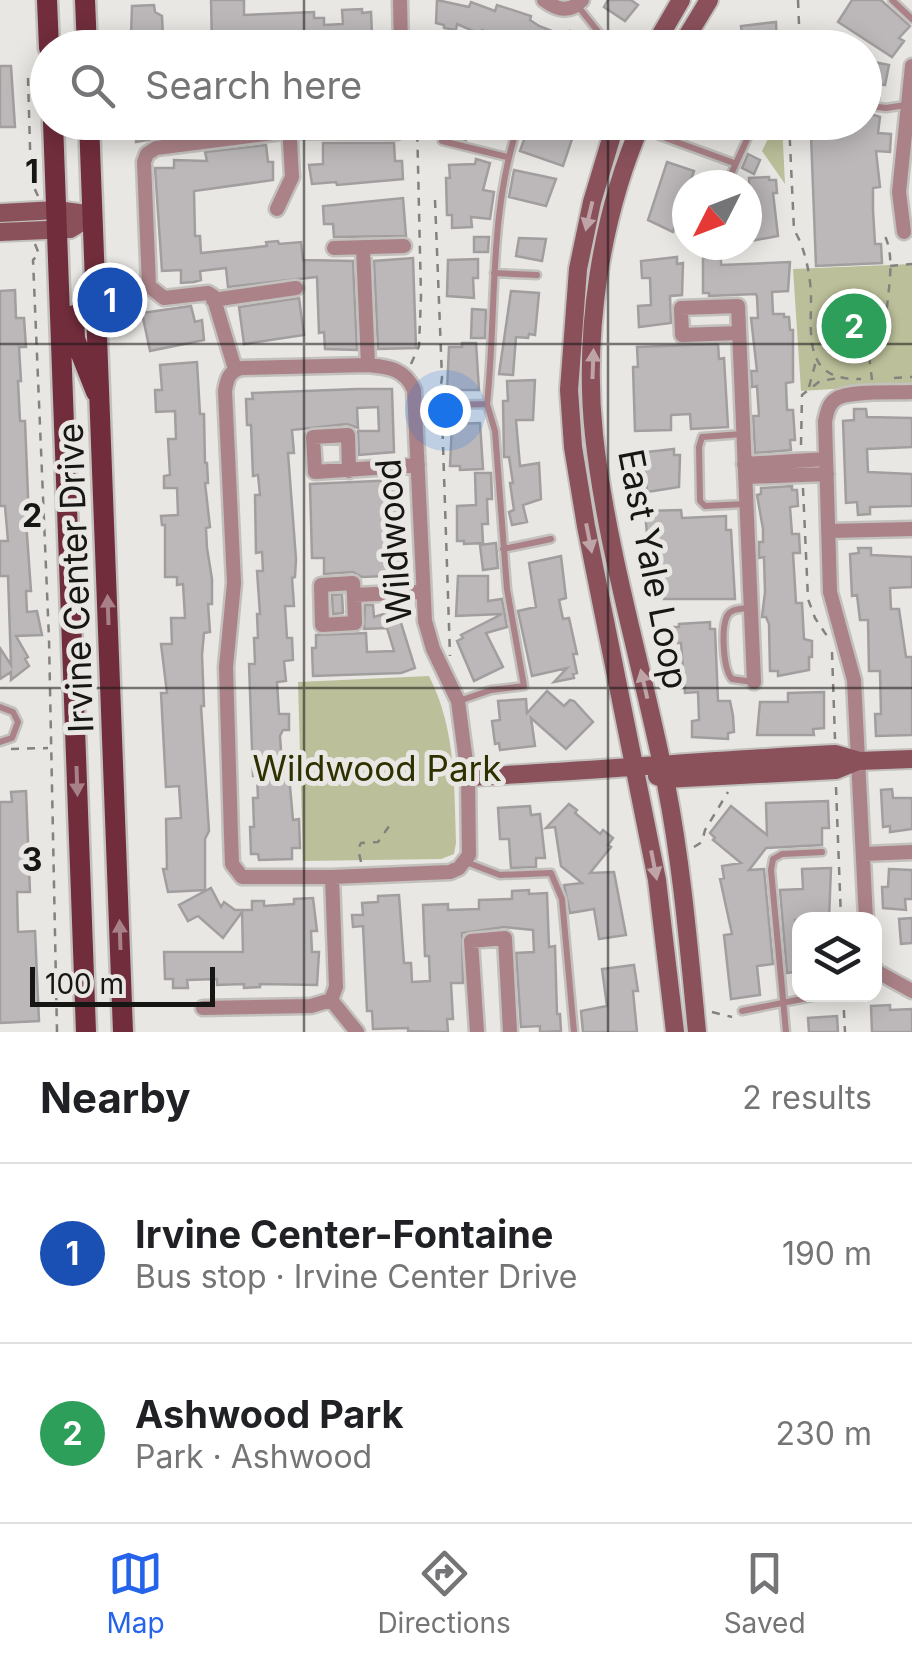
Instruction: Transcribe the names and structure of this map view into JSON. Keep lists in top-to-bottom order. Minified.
{"streets":{"main road":["East Yale Loop","Irvine Center Drive"],"street":["Wildwood"]},"parks":["Wildwood Park"],"scale_bar":"100 m","north":"bottom left","page":{"search":"Search here","pins":["1","2"],"scale":"100 m","heading":["Nearby","2 results"],"list":[{"mark":"1","name":"Irvine Center-Fontaine","note":"Bus stop · Irvine Center Drive","value":"190 m"},{"mark":"2","name":"Ashwood Park","note":"Park · Ashwood","value":"230 m"}],"nav":["Map","Directions","Saved"]},"grid":{"rows":["1","2","3"]}}
